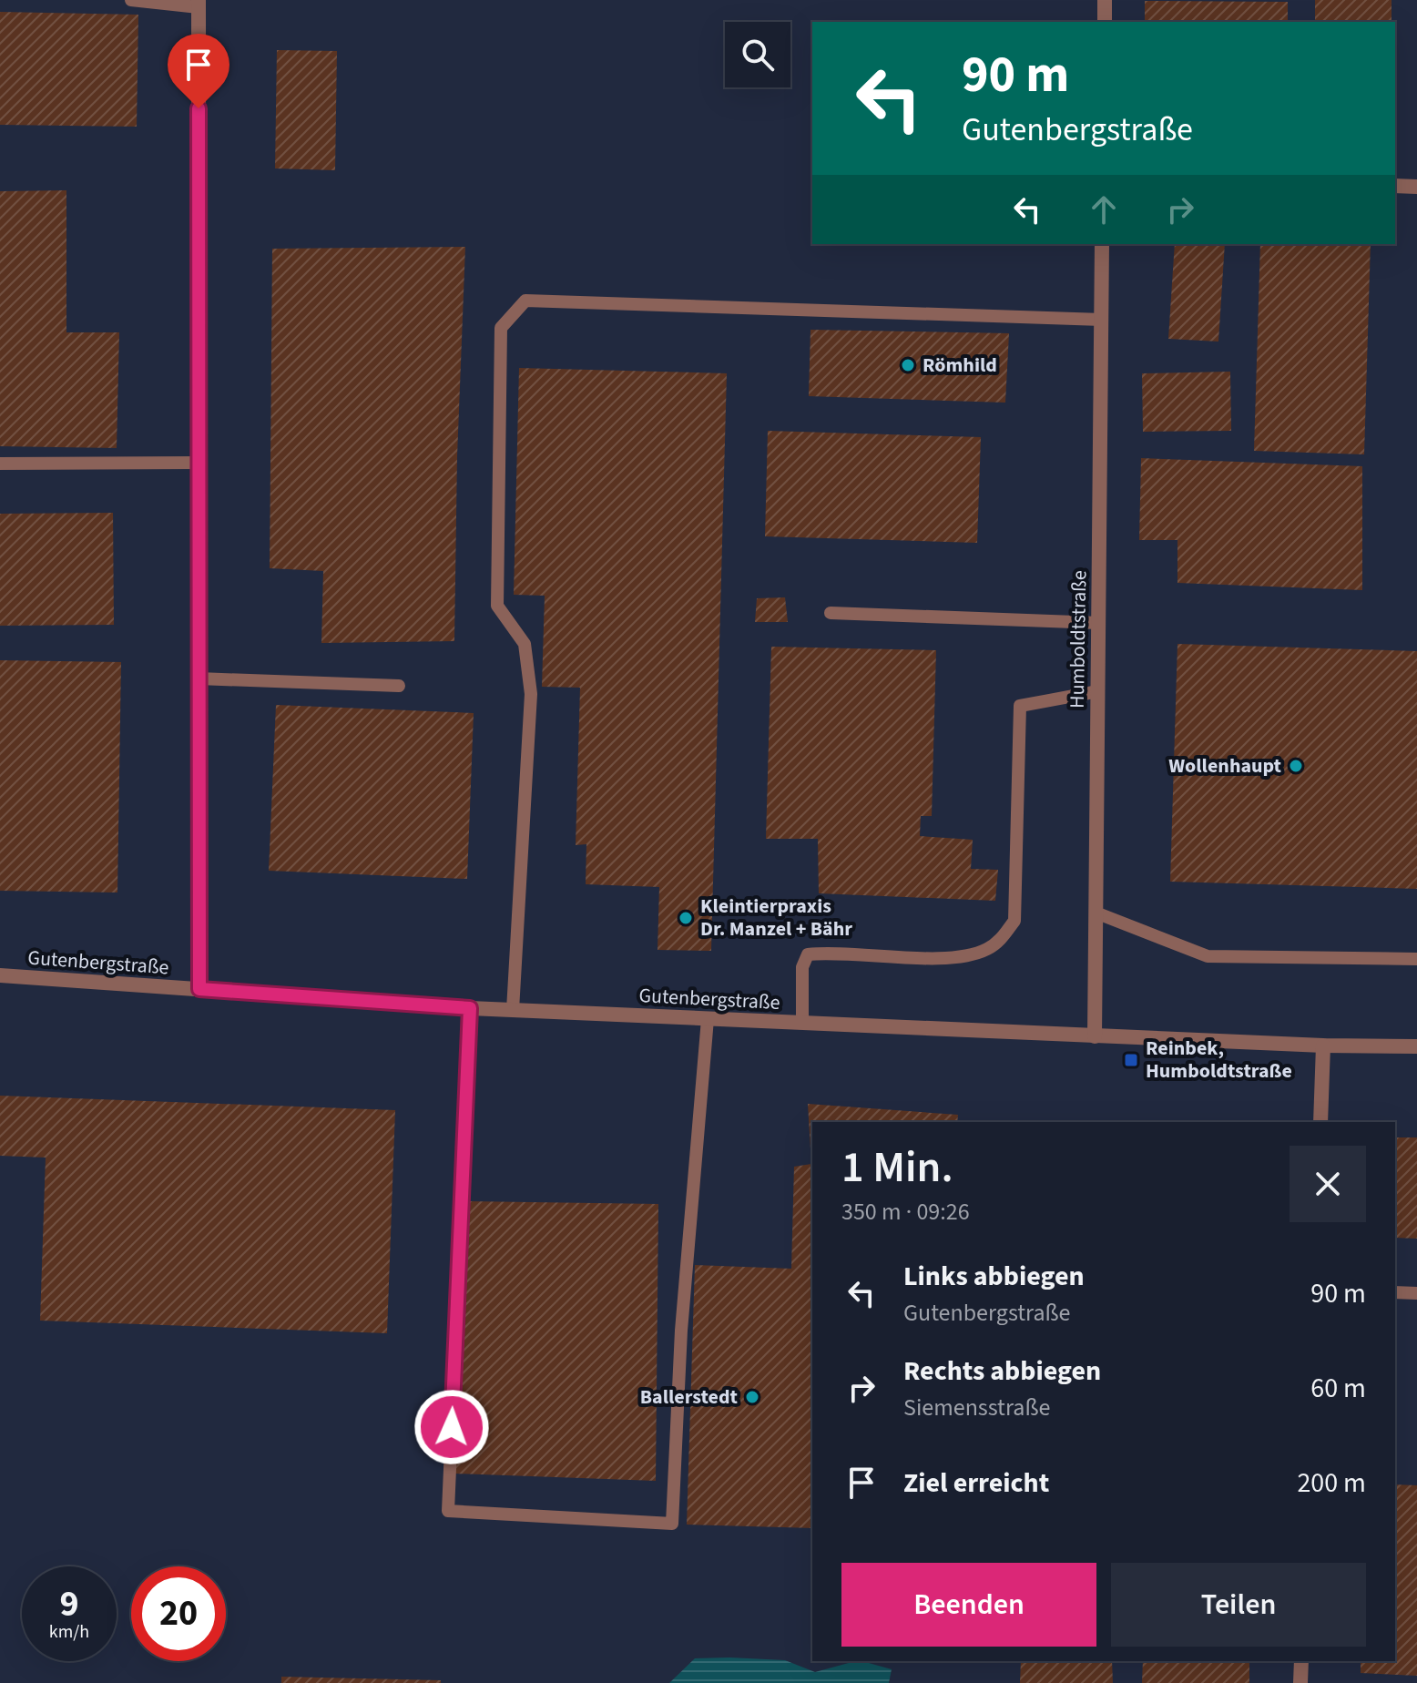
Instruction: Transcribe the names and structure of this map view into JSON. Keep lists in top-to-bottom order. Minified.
{"streets":{"street":["Humboldtstraße","Gutenbergstraße"]},"crossings":[["Humboldtstraße","Gutenbergstraße"]],"places":{"other":["Römhild","Wollenhaupt","Kleintierpraxis Dr. Manzel + Bähr","Ballerstedt"],"transit":["Reinbek, Humboldtstraße"]},"page":{"turn":["90 m","Gutenbergstraße"],"heading":["1 Min.","350 m · 09:26"],"list":[{"name":"Links abbiegen","note":"Gutenbergstraße","value":"90 m"},{"name":"Rechts abbiegen","note":"Siemensstraße","value":"60 m"},{"name":"Ziel erreicht","value":"200 m"}],"buttons":["Beenden","Teilen"],"speed":"9 km/h","limit":"20"}}
